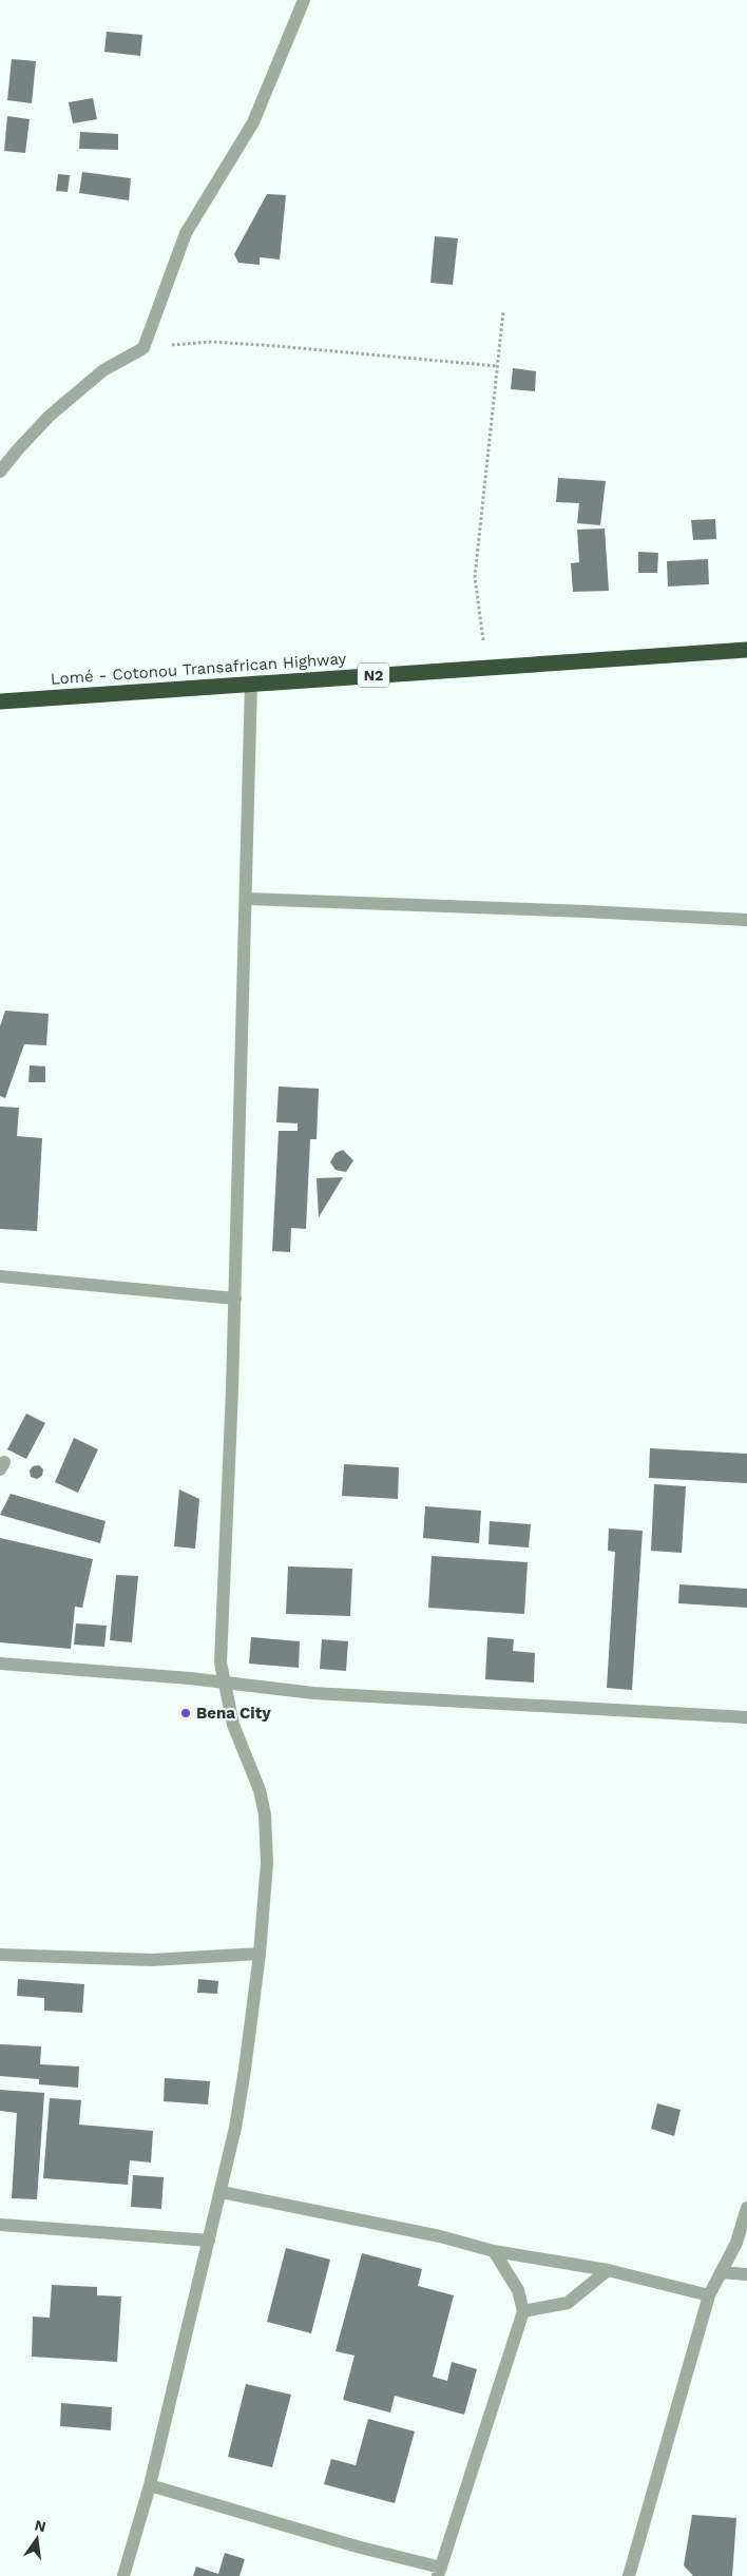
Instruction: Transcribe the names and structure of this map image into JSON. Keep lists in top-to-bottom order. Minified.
{"streets":{"highway":["Lomé - Cotonou Transafrican Highway","N2"]},"places":["Bena City"],"north":"top"}
